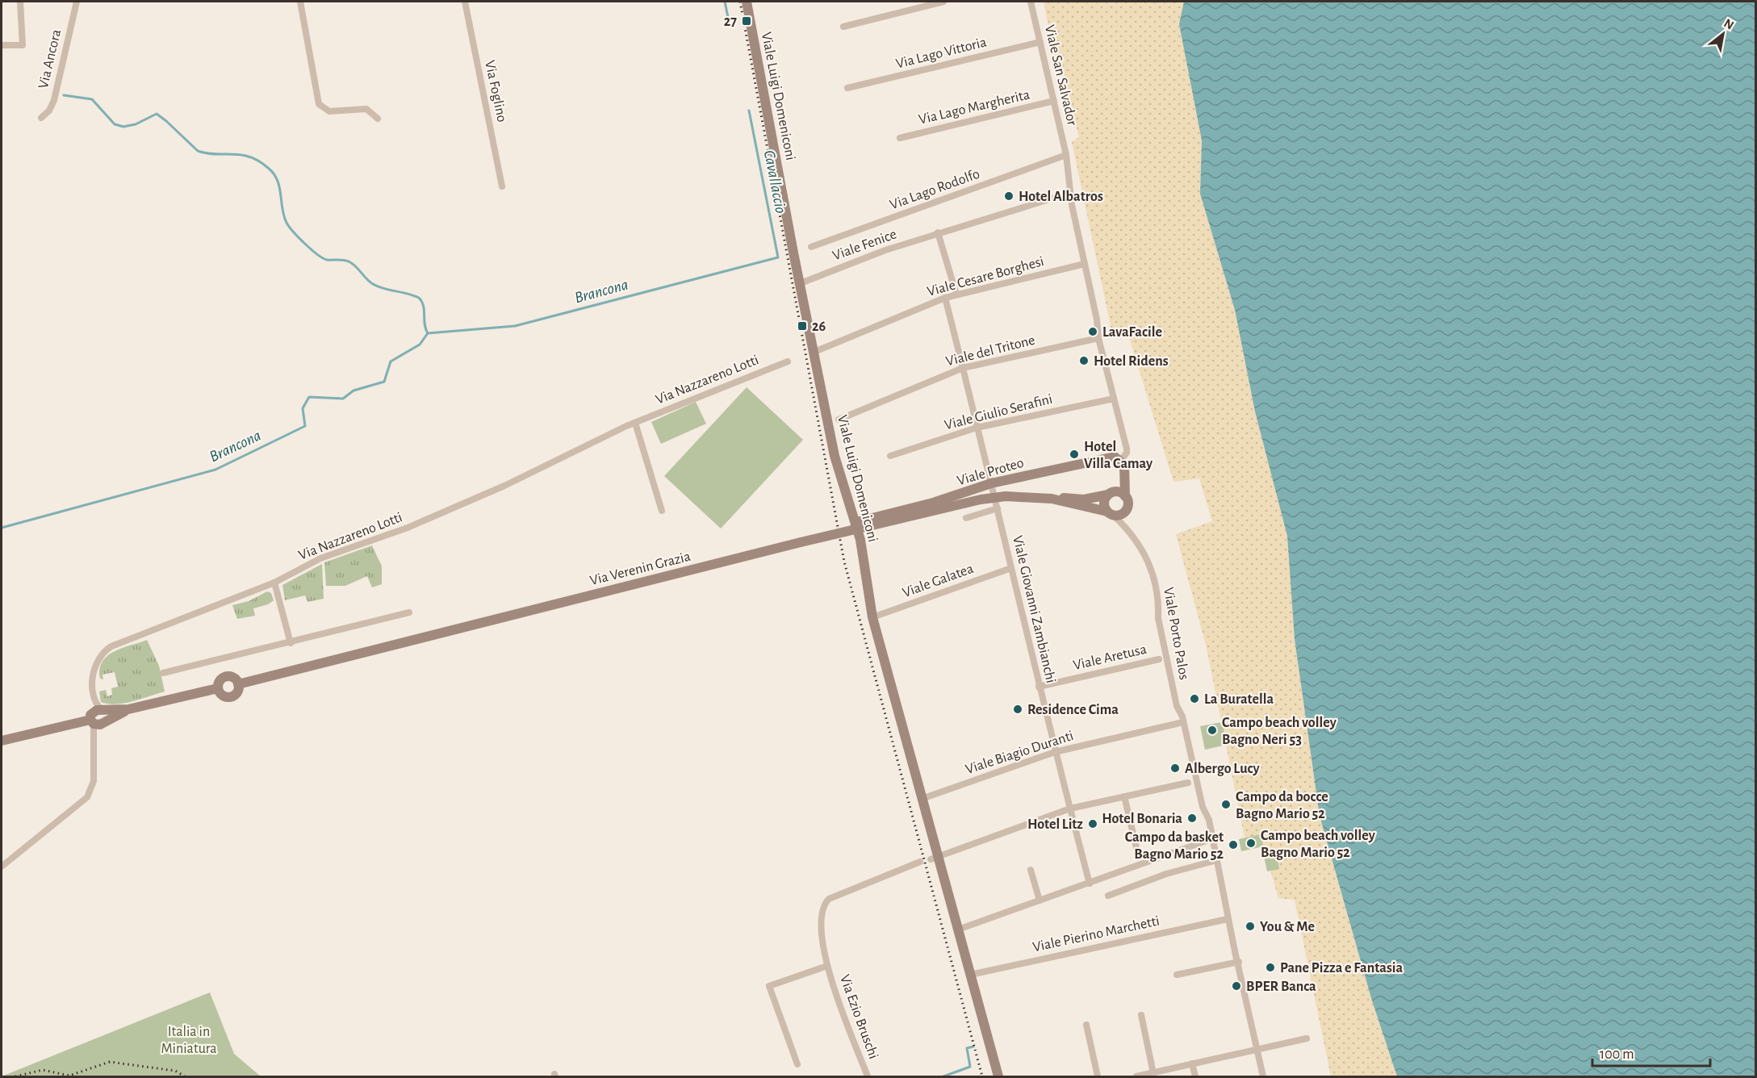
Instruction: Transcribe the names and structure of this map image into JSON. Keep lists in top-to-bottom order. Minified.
{"streets":{"street":["Via Lago Vittoria","Via Ancora","Viale San Salvador","Via Foglino","Viale Luigi Domeniconi","Via Lago Margherita","Via Lago Rodolfo","Viale Fenice","Viale Cesare Borghesi","Viale del Tritone","Via Nazzareno Lotti","Viale Giulio Serafini","Viale Proteo","Via Verenin Grazia","Viale Galatea","Viale Giovanni Zambianchi","Viale Porto Palos","Viale Aretusa","Viale Biagio Duranti","Viale Pierino Marchetti","Via Ezio Bruschi"]},"crossings":[["Via Lago Vittoria","Viale San Salvador"],["Viale San Salvador","Via Lago Margherita"],["Viale San Salvador","Via Lago Rodolfo"],["Viale Luigi Domeniconi","Viale Fenice"],["Viale Luigi Domeniconi","Viale Cesare Borghesi"],["Viale Luigi Domeniconi","Viale Proteo"],["Viale Luigi Domeniconi","Viale Galatea"],["Viale Luigi Domeniconi","Viale Biagio Duranti"],["Viale Luigi Domeniconi","Viale Pierino Marchetti"],["Viale Cesare Borghesi","Viale Giovanni Zambianchi"],["Viale del Tritone","Viale Giovanni Zambianchi"],["Via Nazzareno Lotti","Via Verenin Grazia"],["Viale Giulio Serafini","Viale Giovanni Zambianchi"],["Viale Proteo","Viale Giovanni Zambianchi"],["Via Verenin Grazia","Viale Porto Palos"],["Viale Galatea","Viale Giovanni Zambianchi"],["Viale Giovanni Zambianchi","Viale Aretusa"],["Viale Giovanni Zambianchi","Viale Biagio Duranti"],["Viale Porto Palos","Viale Biagio Duranti"],["Viale Porto Palos","Viale Pierino Marchetti"]],"water":["Cavallaccio","Brancona"],"parks":["Italia in Miniatura"],"places":{"transit":["27","26"],"other":["Hotel Albatros","LavaFacile","Hotel Ridens","Hotel Villa Camay","La Buratella","Residence Cima","Campo beach volley Bagno Neri 53","Albergo Lucy","Campo da bocce Bagno Mario 52","Hotel Bonaria","Hotel Litz","Campo beach volley Bagno Mario 52","Campo da basket Bagno Mario 52","You & Me","Pane Pizza e Fantasia","BPER Banca"]},"scale_bar":"100 m","north":"top right"}
